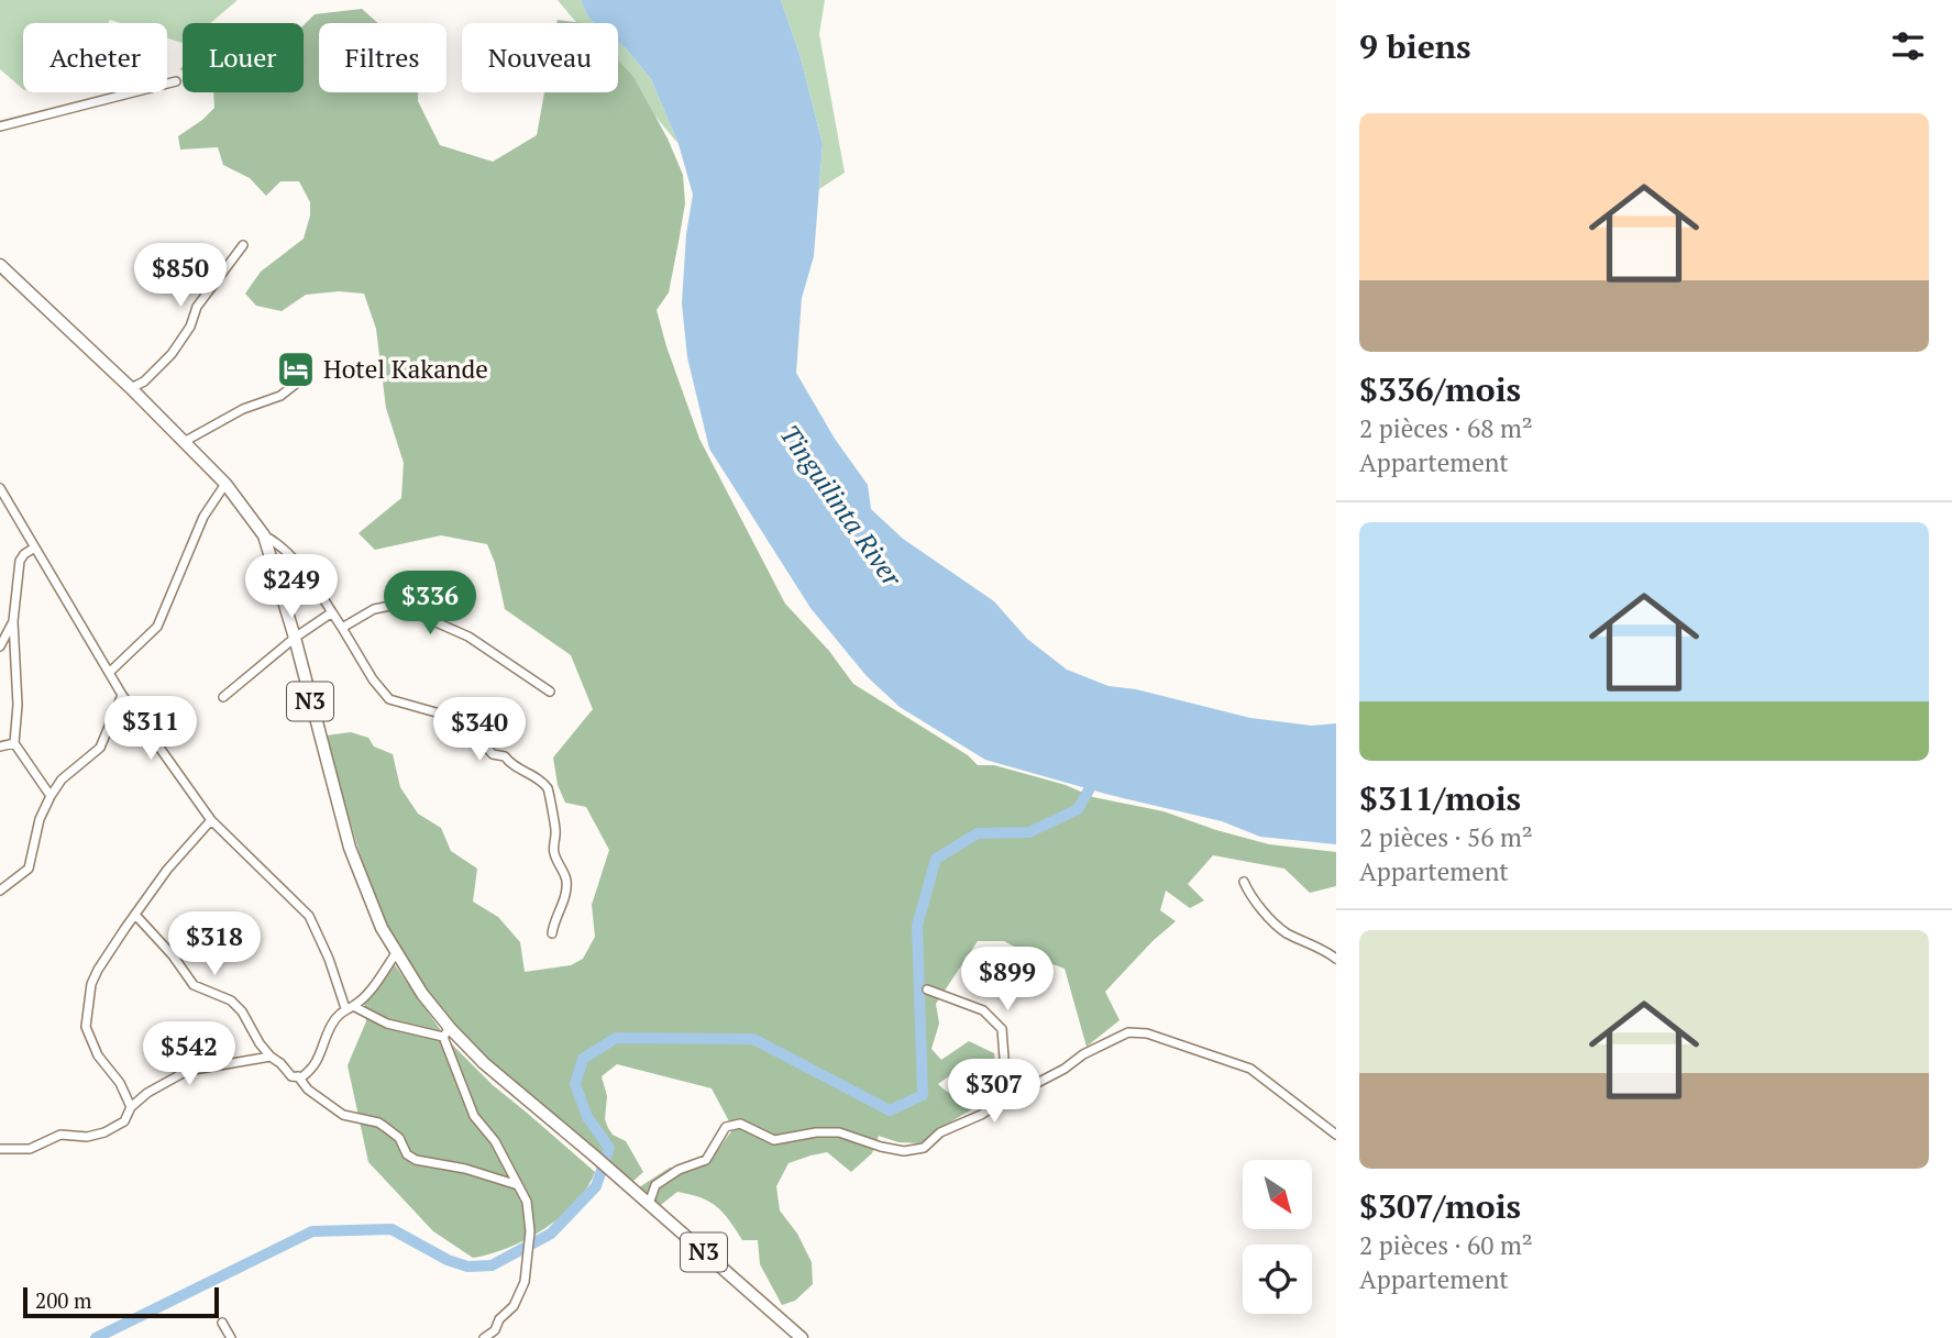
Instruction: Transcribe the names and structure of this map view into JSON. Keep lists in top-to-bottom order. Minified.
{"streets":{"highway":["N3"]},"water":["Tinguilinta River"],"places":{"hotel":["Hotel Kakande"]},"scale_bar":"200 m","north":"bottom right","page":{"heading":"9 biens","chip":["Acheter","Louer","Filtres","Nouveau"],"list":[{"name":"$336/mois","note":"2 pièces · 68 m² · Appartement"},{"name":"$311/mois","note":"2 pièces · 56 m² · Appartement"},{"name":"$307/mois","note":"2 pièces · 60 m² · Appartement"}],"price":["$850","$249","$336","$311","$340","$318","$899","$542","$307"],"scale":"200 m"}}
